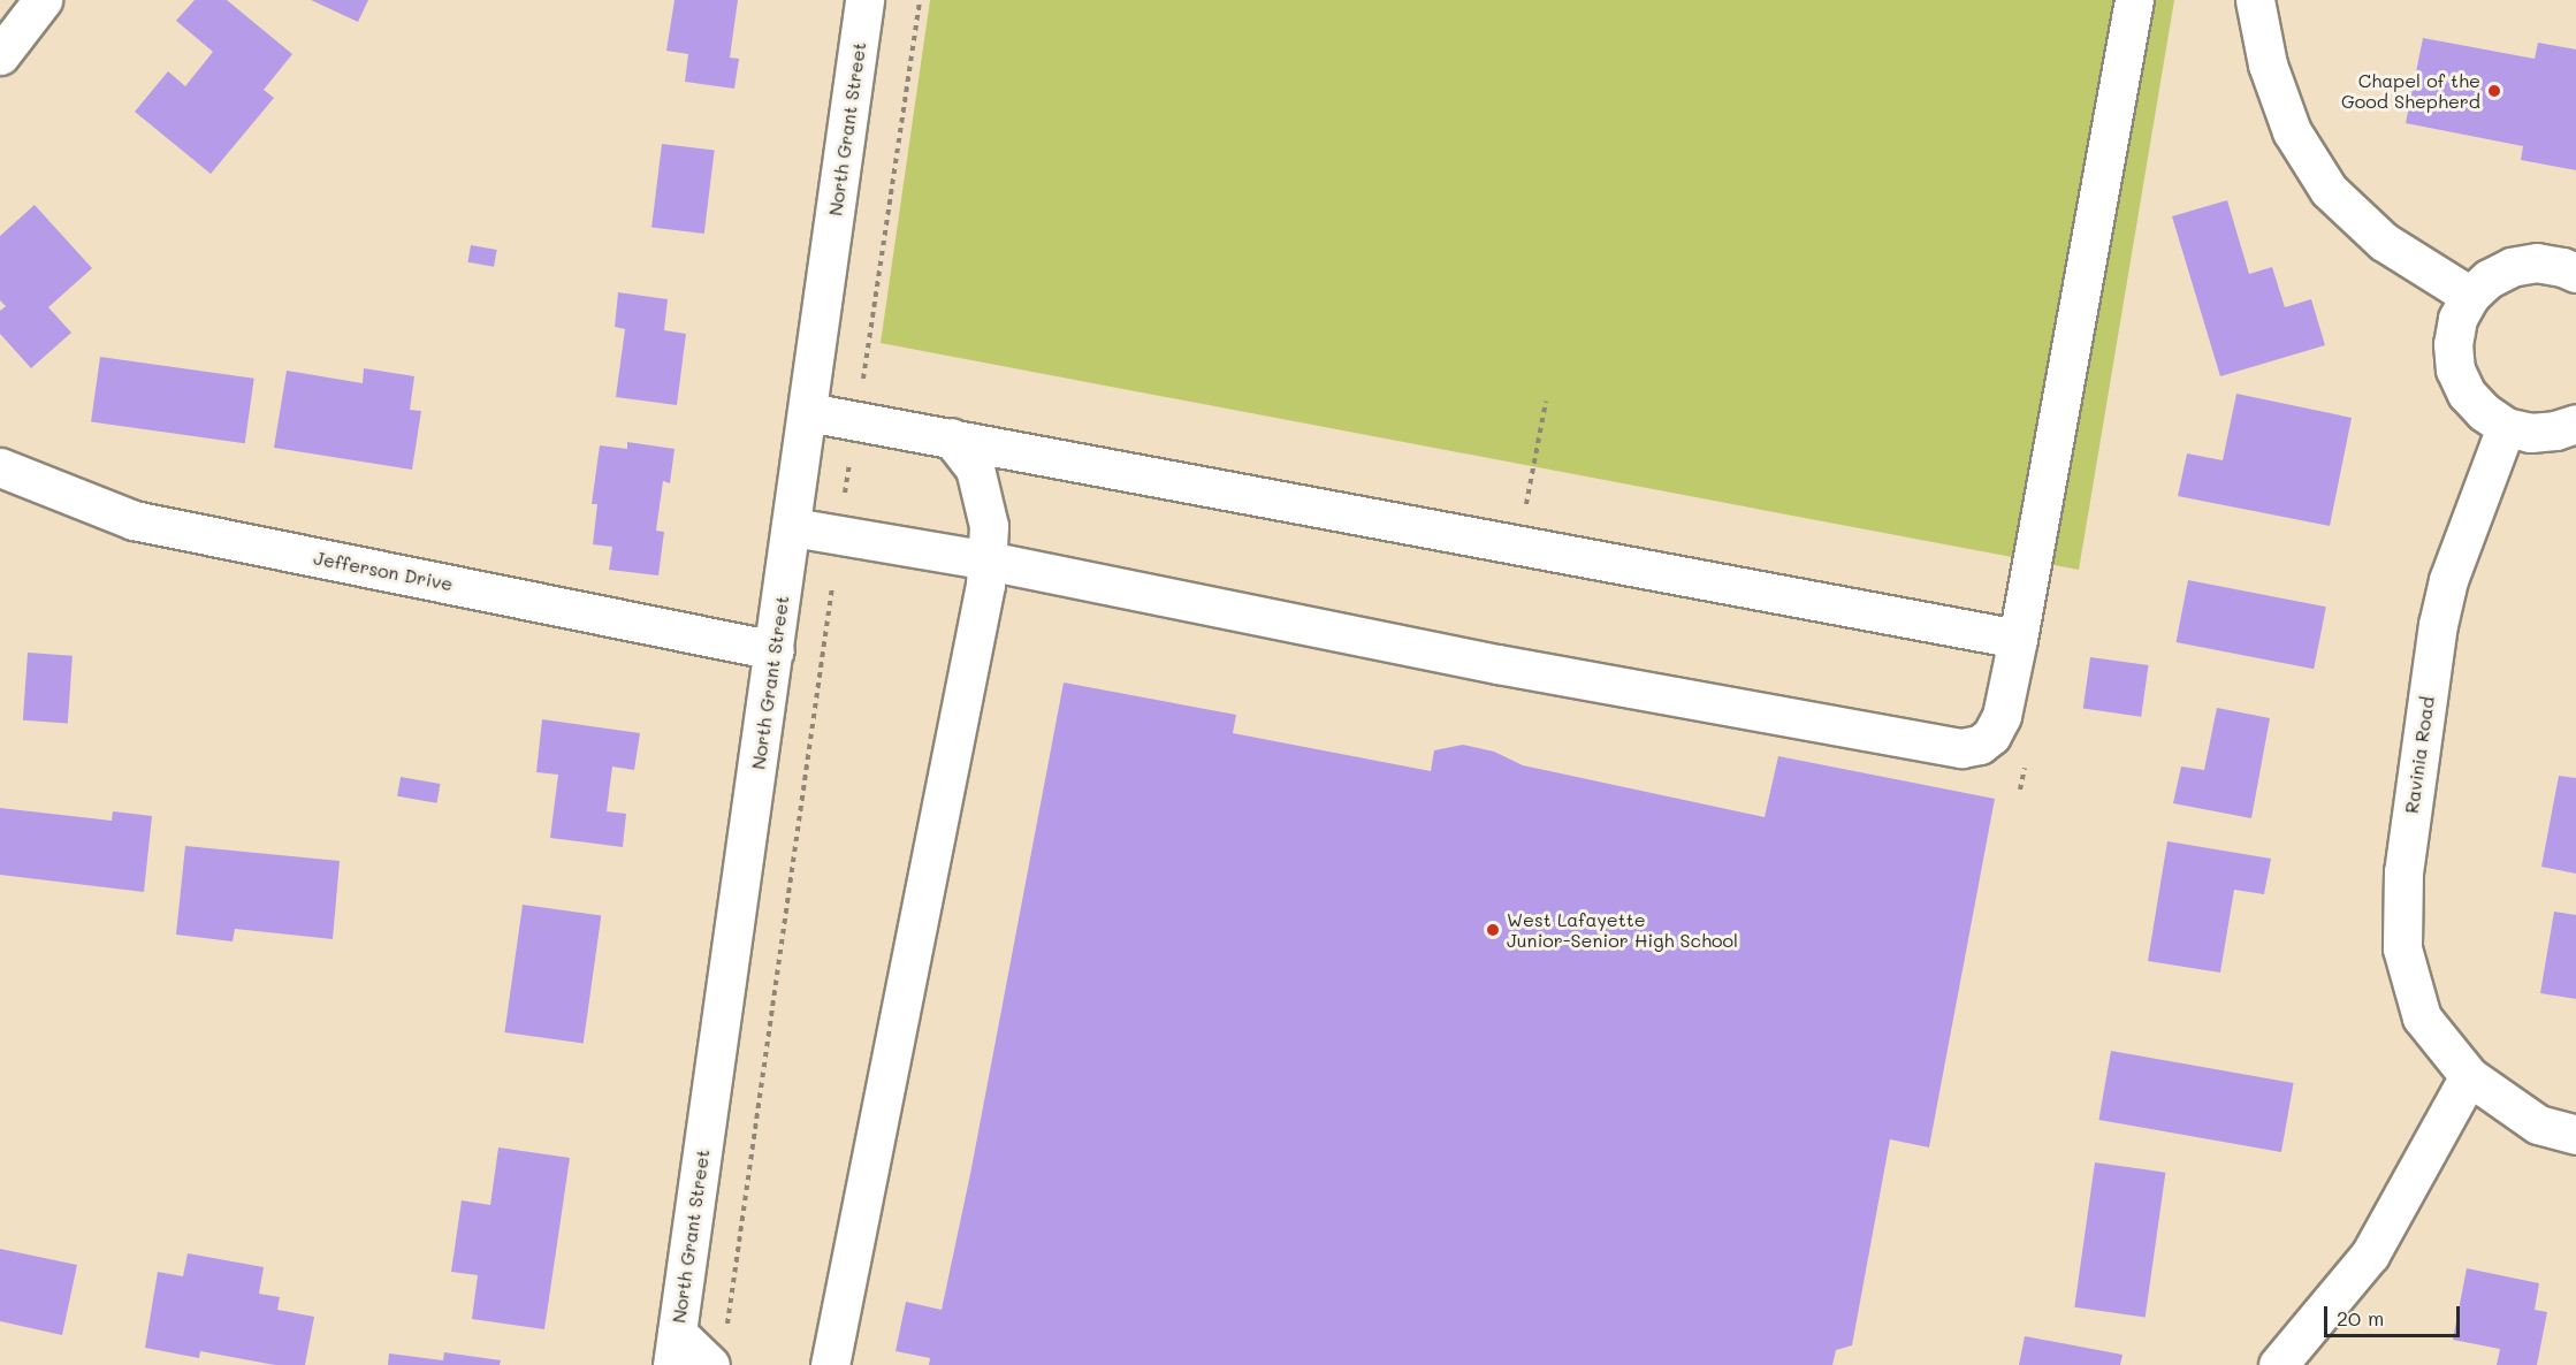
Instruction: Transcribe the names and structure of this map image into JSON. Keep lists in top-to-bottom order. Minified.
{"streets":{"street":["North Grant Street","Jefferson Drive","Ravinia Road"]},"crossings":[["North Grant Street","Jefferson Drive"]],"places":["Chapel of the Good Shepherd","West Lafayette Junior-Senior High School"],"scale_bar":"20 m"}
